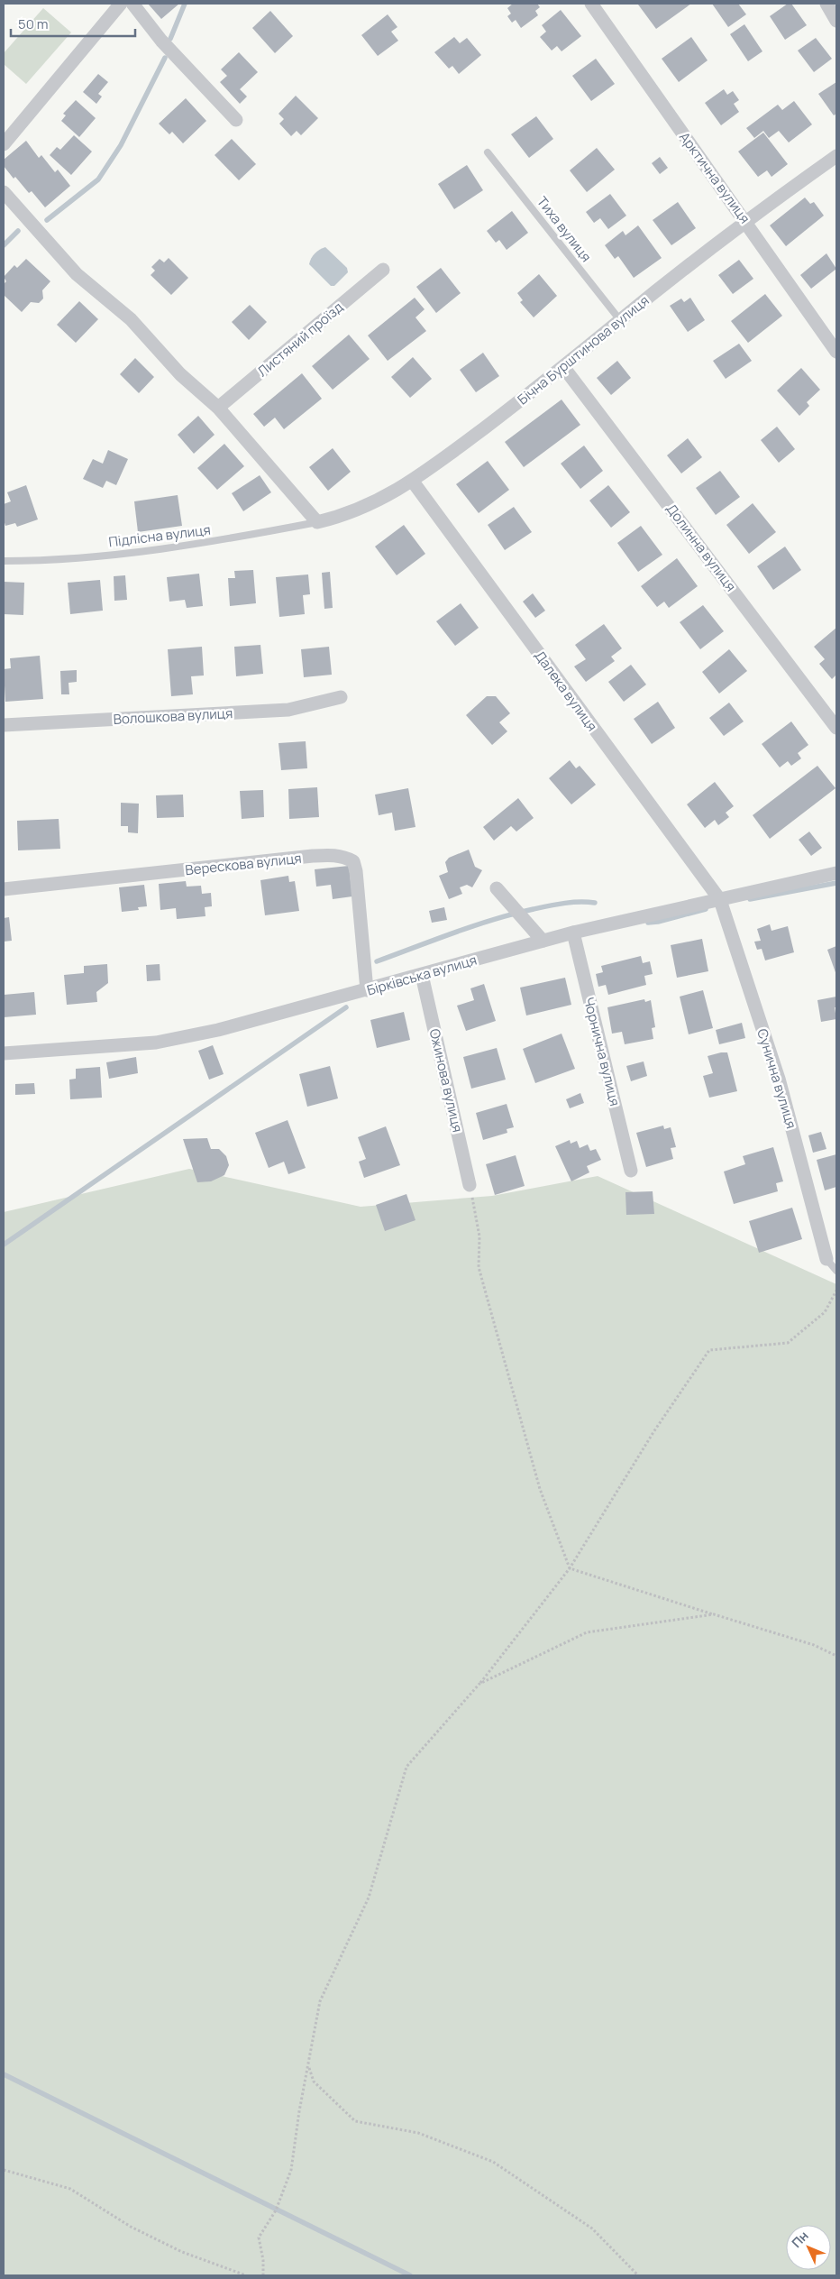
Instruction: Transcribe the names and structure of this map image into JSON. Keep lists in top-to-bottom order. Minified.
{"streets":{"street":["Арктична вулиця","Листяний проїзд","Бічна Бурштинова вулиця","Долинна вулиця","Далека вулиця","Волошкова вулиця","Верескова вулиця","Бірківська вулиця","Чорнична вулиця","Сунична вулиця","Ожинова вулиця"],"lane":["Тиха вулиця","Підлісна вулиця"]},"crossings":[["Арктична вулиця","Бічна Бурштинова вулиця"],["Тиха вулиця","Бічна Бурштинова вулиця"],["Бічна Бурштинова вулиця","Підлісна вулиця"],["Бічна Бурштинова вулиця","Долинна вулиця"],["Бічна Бурштинова вулиця","Далека вулиця"],["Далека вулиця","Бірківська вулиця"],["Далека вулиця","Сунична вулиця"],["Верескова вулиця","Бірківська вулиця"],["Бірківська вулиця","Чорнична вулиця"],["Бірківська вулиця","Сунична вулиця"],["Бірківська вулиця","Ожинова вулиця"]],"scale_bar":"50 m","north":"top left"}
